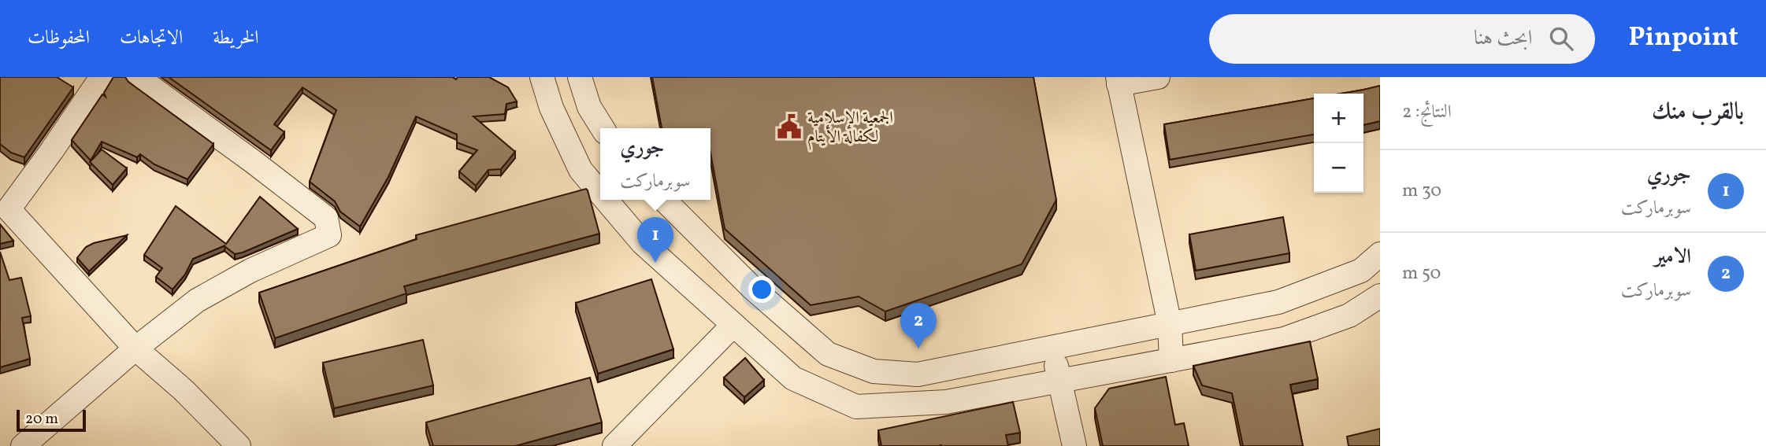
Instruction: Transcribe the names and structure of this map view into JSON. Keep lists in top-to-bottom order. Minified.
{"places":{"public building":["الجمعية الإسلامية لكفالة الأيتام"]},"scale_bar":"20 m","page":{"header":"Pinpoint","search":"ابحث هنا","nav":["الخريطة","الاتجاهات","المحفوظات"],"heading":["بالقرب منك","النتائج: 2"],"map_buttons":["+","−"],"popup":["جوري","سوبرماركت"],"list":[{"mark":"1","name":"جوري","note":"سوبرماركت","value":"30 m"},{"mark":"2","name":"الامير","note":"سوبرماركت","value":"50 m"}],"pins":["1","2"],"scale":"20 m"}}
